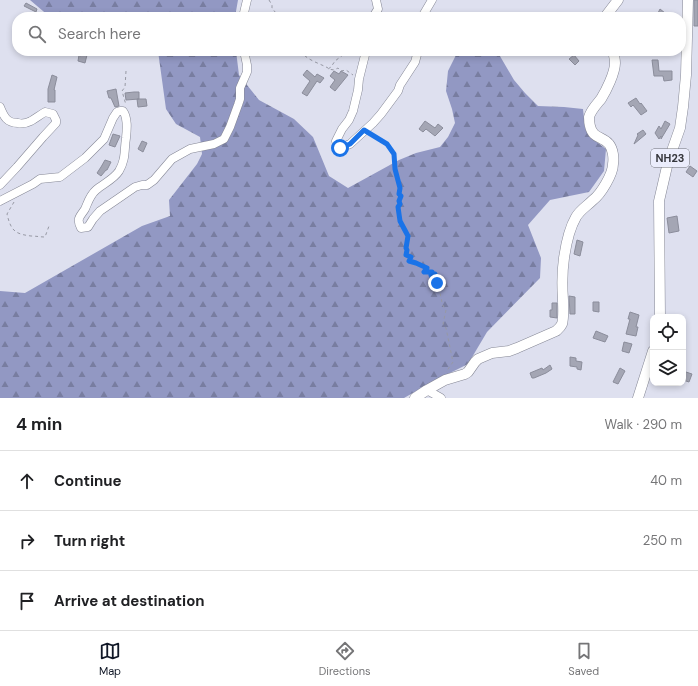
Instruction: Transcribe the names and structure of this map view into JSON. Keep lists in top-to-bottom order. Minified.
{"streets":{"main road":["NH23"]},"page":{"search":"Search here","heading":["4 min","Walk · 290 m"],"list":[["Continue","40 m"],["Turn right","250 m"],"Arrive at destination"],"nav":["Map","Directions","Saved"]}}
